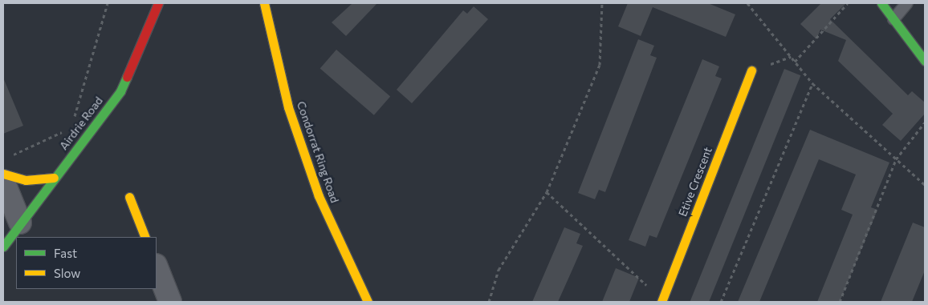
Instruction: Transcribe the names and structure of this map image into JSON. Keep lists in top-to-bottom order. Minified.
{"streets":{"street":["Airdrie Road","Condorrat Ring Road","Etive Crescent"]},"legend":["Fast","Slow"]}
